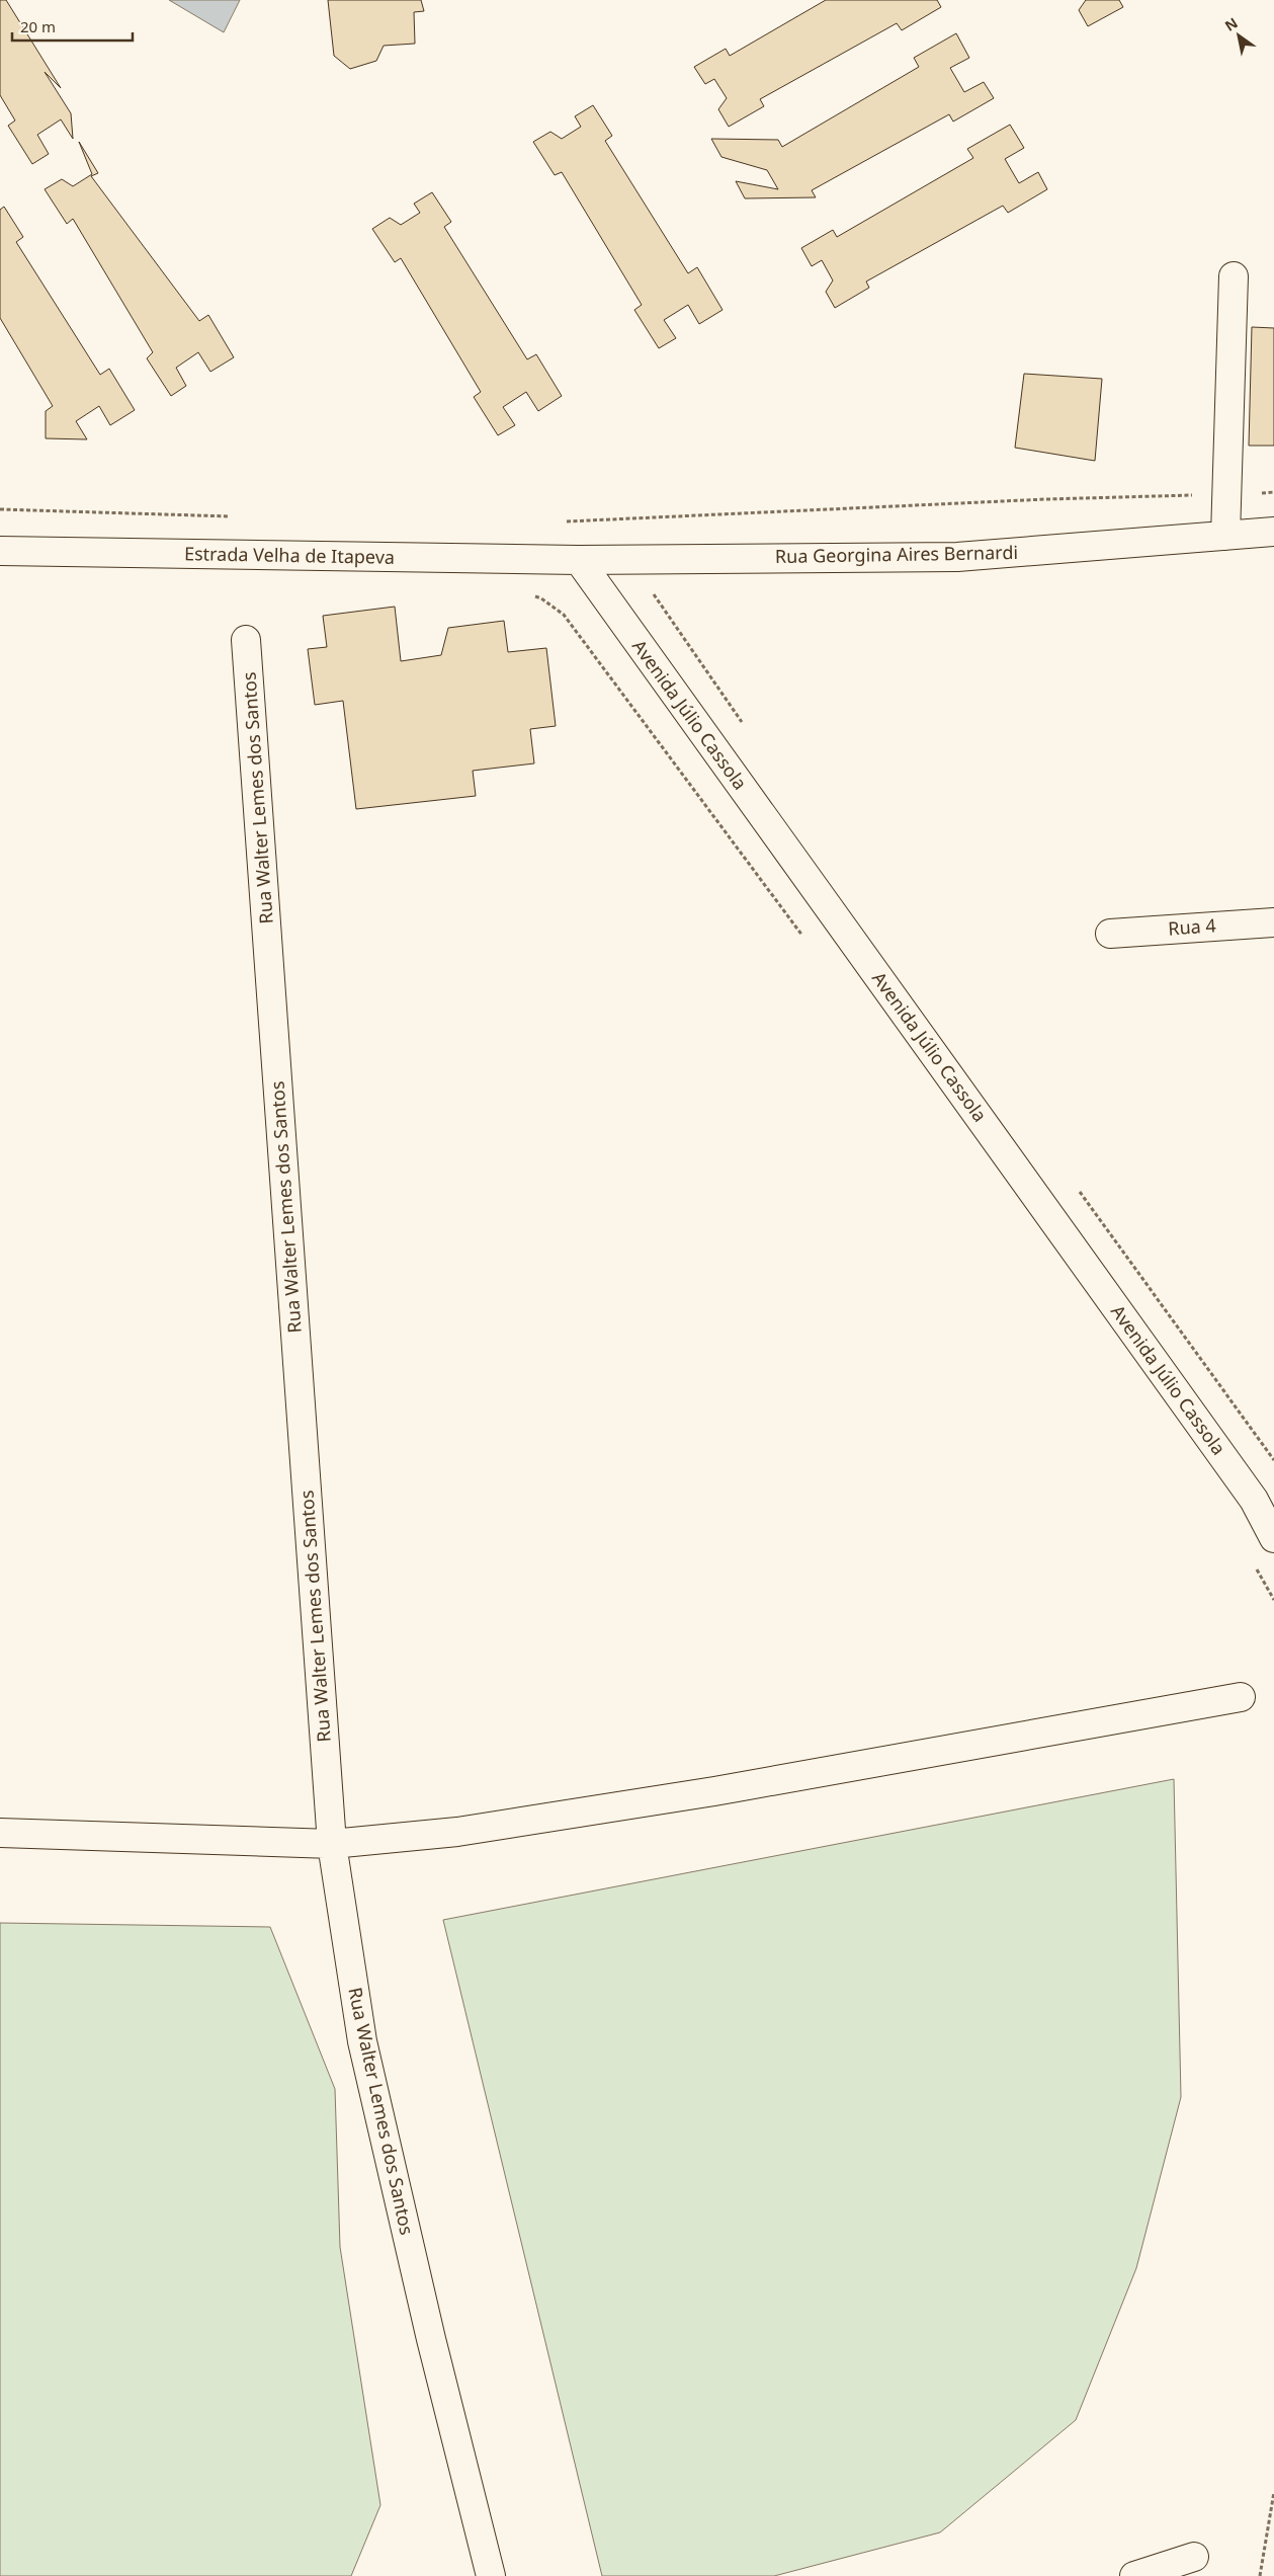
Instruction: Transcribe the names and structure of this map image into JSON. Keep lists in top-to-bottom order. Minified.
{"streets":{"street":["Rua Georgina Aires Bernardi","Estrada Velha de Itapeva","Avenida Júlio Cassola","Rua Walter Lemes dos Santos","Rua 4"]},"crossings":[["Rua Georgina Aires Bernardi","Estrada Velha de Itapeva"],["Rua Georgina Aires Bernardi","Avenida Júlio Cassola"],["Estrada Velha de Itapeva","Avenida Júlio Cassola"]],"scale_bar":"20 m","north":"top left"}
